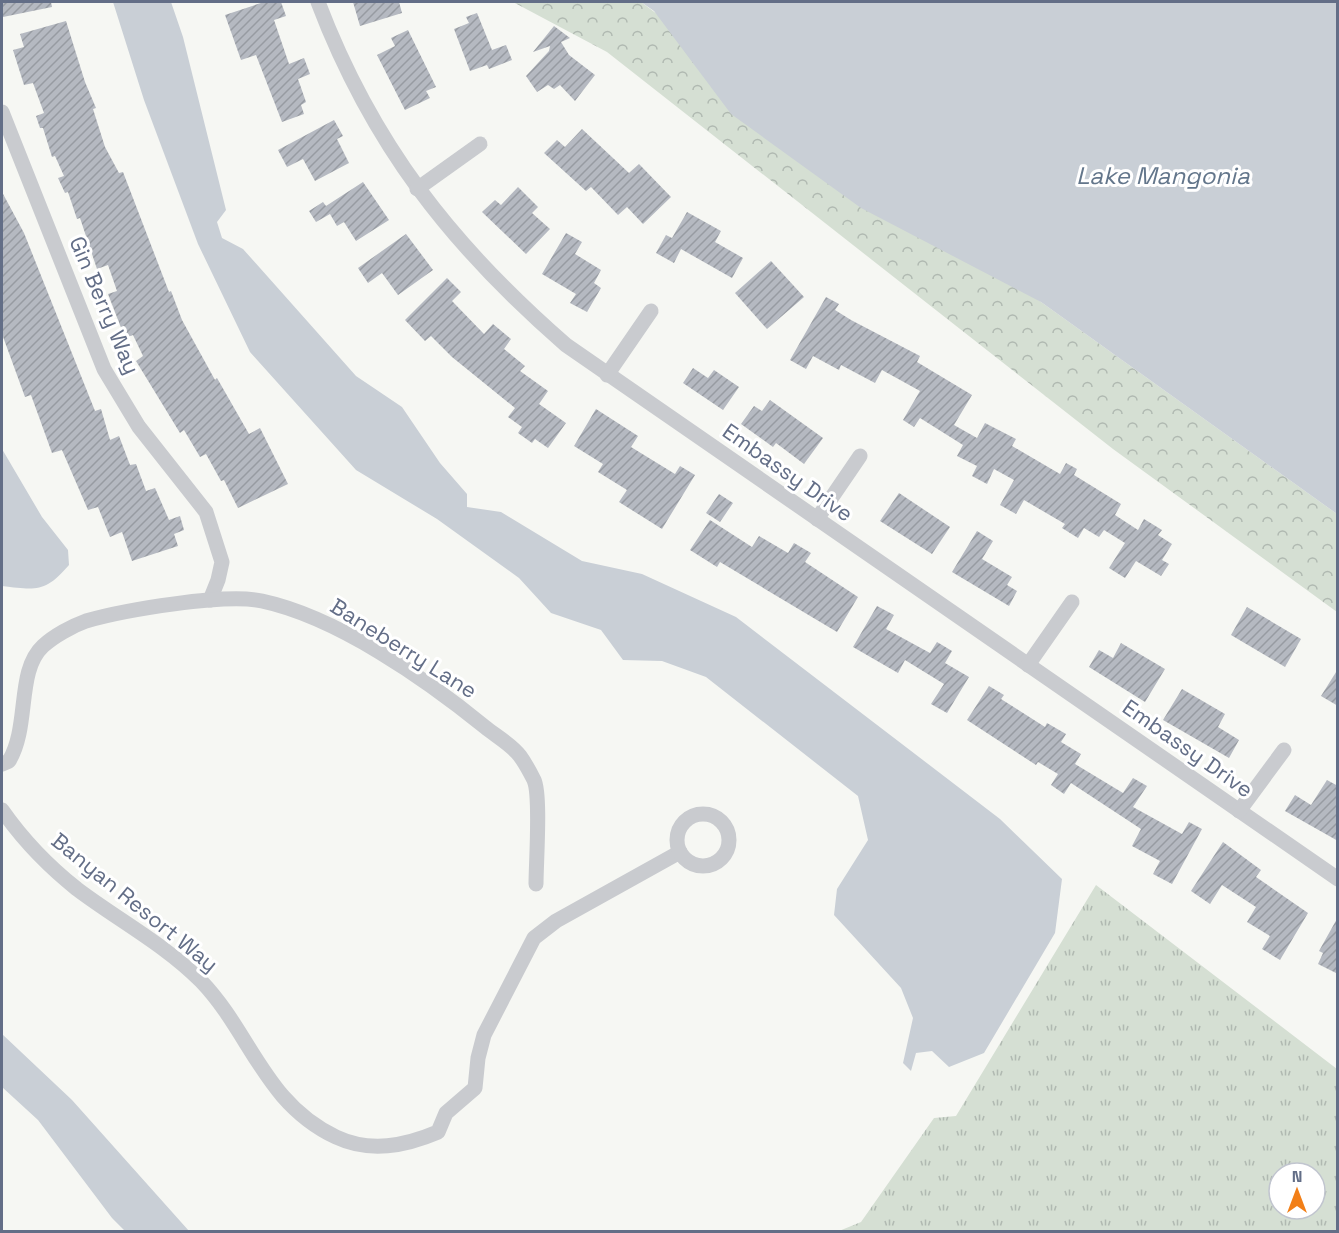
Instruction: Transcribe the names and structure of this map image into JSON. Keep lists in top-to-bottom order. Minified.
{"streets":{"street":["Gin Berry Way","Embassy Drive","Baneberry Lane","Banyan Resort Way"]},"crossings":[["Gin Berry Way","Baneberry Lane"]],"water":["Lake Mangonia"],"north":"top"}
